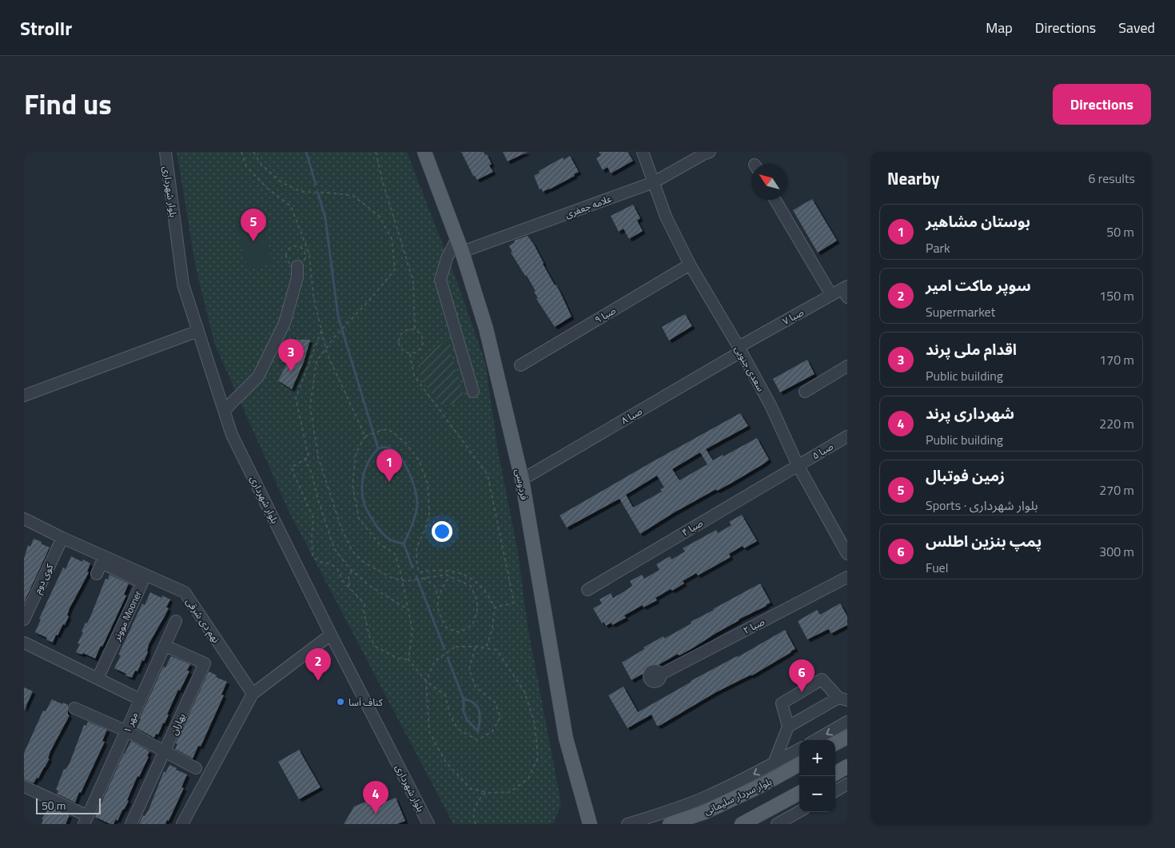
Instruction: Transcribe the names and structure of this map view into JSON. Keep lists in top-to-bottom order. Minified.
{"streets":{"main road":["فردوسی","بلوار سردار سلیمانی"],"street":["بلوار شهرداری","علامه جعفری","صبا ۹","صبا ۷","سعدی جنوبی","صبا ۸","صبا ۵","صبا ۴","کوی دوم","موونر Mooner","نهم دی شرقی","صبا ۲","مهر ۱","بهاران"]},"crossings":[["علامه جعفری","سعدی جنوبی"],["علامه جعفری","فردوسی"],["صبا ۹","سعدی جنوبی"],["صبا ۷","سعدی جنوبی"],["صبا ۷","صبا ۸"],["سعدی جنوبی","صبا ۸"],["سعدی جنوبی","صبا ۵"],["سعدی جنوبی","صبا ۴"],["صبا ۸","فردوسی"],["صبا ۵","صبا ۴"],["کوی دوم","نهم دی شرقی"],["مهر ۱","بهاران"]],"places":["کناف آسا"],"scale_bar":"50 m","north":"top left","page":{"header":"Strollr","nav":["Map","Directions","Saved"],"title":"Find us","buttons":"Directions","heading":["Nearby","6 results"],"list":[{"mark":"1","name":"بوستان مشاهیر","note":"Park","value":"50 m"},{"mark":"2","name":"سوپر ماکت امیر","note":"Supermarket","value":"150 m"},{"mark":"3","name":"اقدام ملی پرند","note":"Public building","value":"170 m"},{"mark":"4","name":"شهرداری پرند","note":"Public building","value":"220 m"},{"mark":"5","name":"زمین فوتبال","note":"Sports · بلوار شهرداری","value":"270 m"},{"mark":"6","name":"پمپ بنزین اطلس","note":"Fuel","value":"300 m"}],"pins":["5","3","1","2","6","4"],"map_buttons":["+","−"],"scale":"50 m"}}
